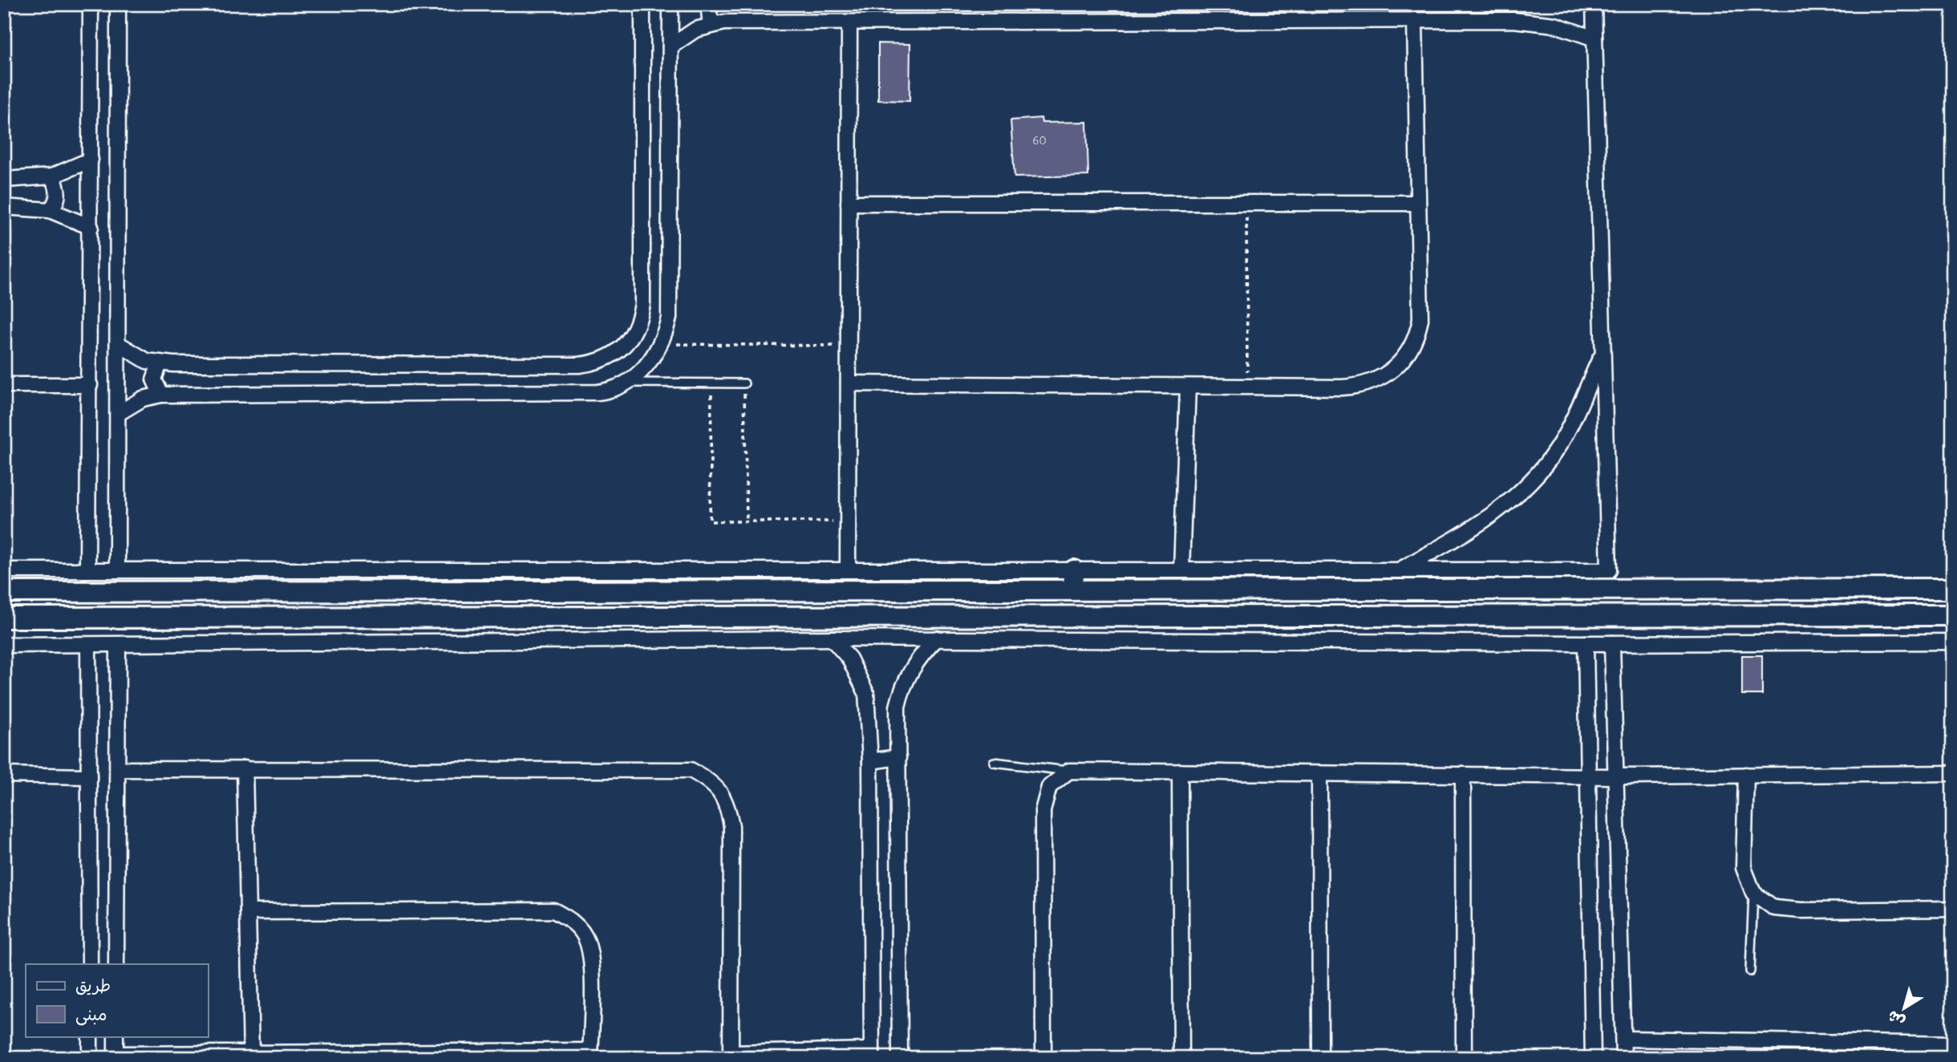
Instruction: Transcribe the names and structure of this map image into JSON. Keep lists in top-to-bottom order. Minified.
{"house_numbers":["60"],"legend":["طريق","مبنى"],"north":"bottom left"}
